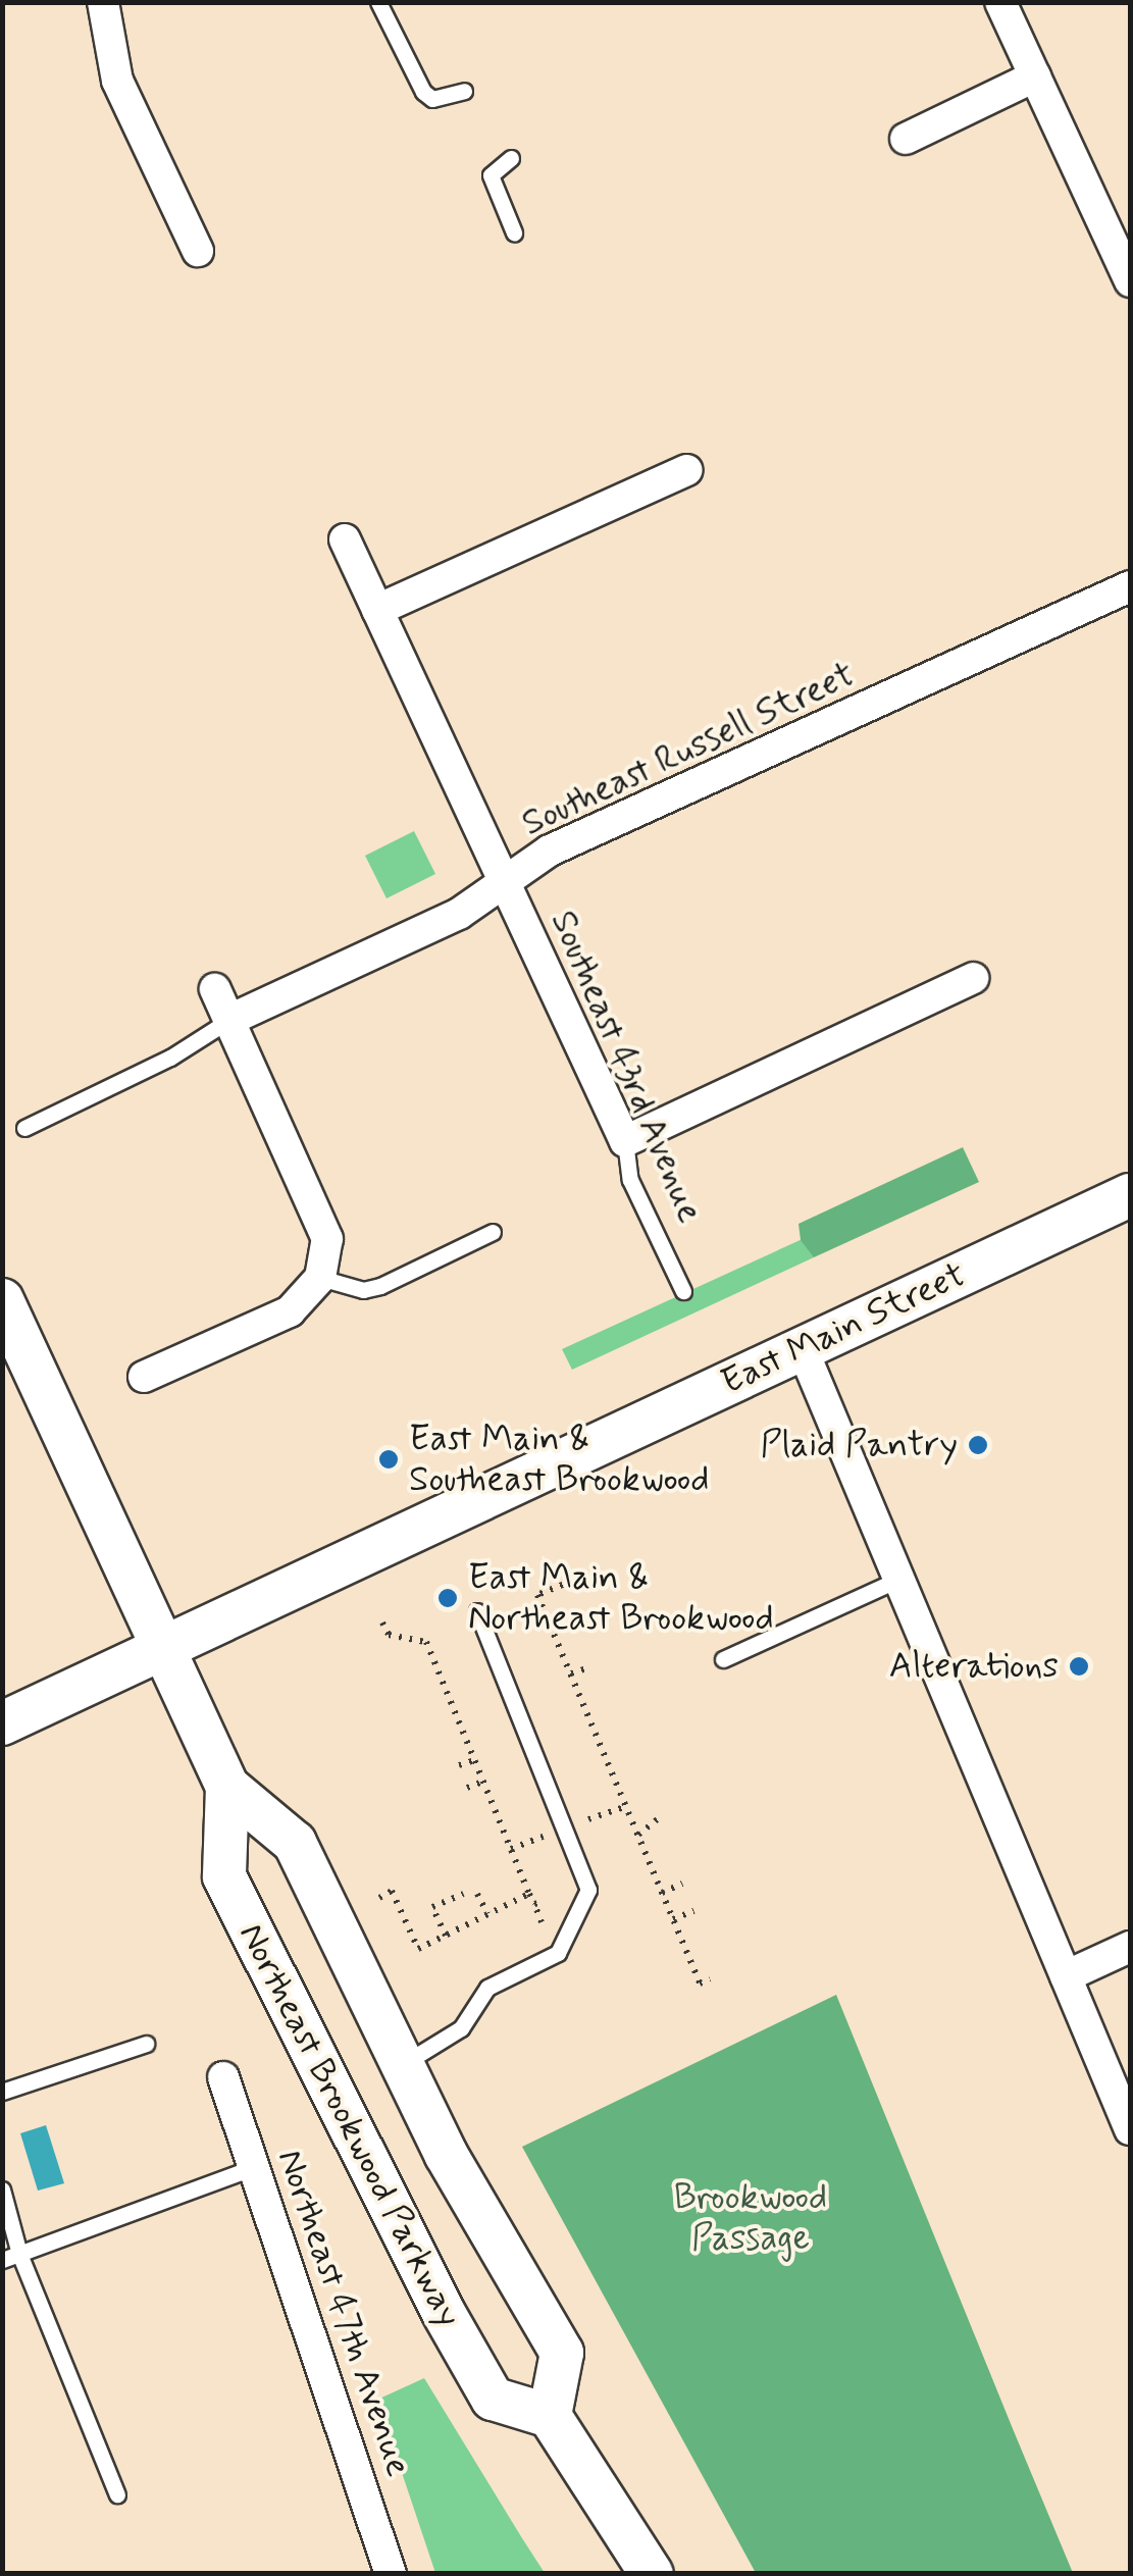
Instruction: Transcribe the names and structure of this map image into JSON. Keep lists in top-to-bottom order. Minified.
{"streets":{"main road":["East Main Street","Northeast Brookwood Parkway"],"street":["Southeast Russell Street","Southeast 43rd Avenue","Northeast 47th Avenue"]},"crossings":[["Southeast Russell Street","Southeast 43rd Avenue"],["East Main Street","Northeast Brookwood Parkway"]],"parks":["Brookwood Passage"],"places":["Plaid Pantry","East Main & Southeast Brookwood","East Main & Northeast Brookwood","Alterations"]}
